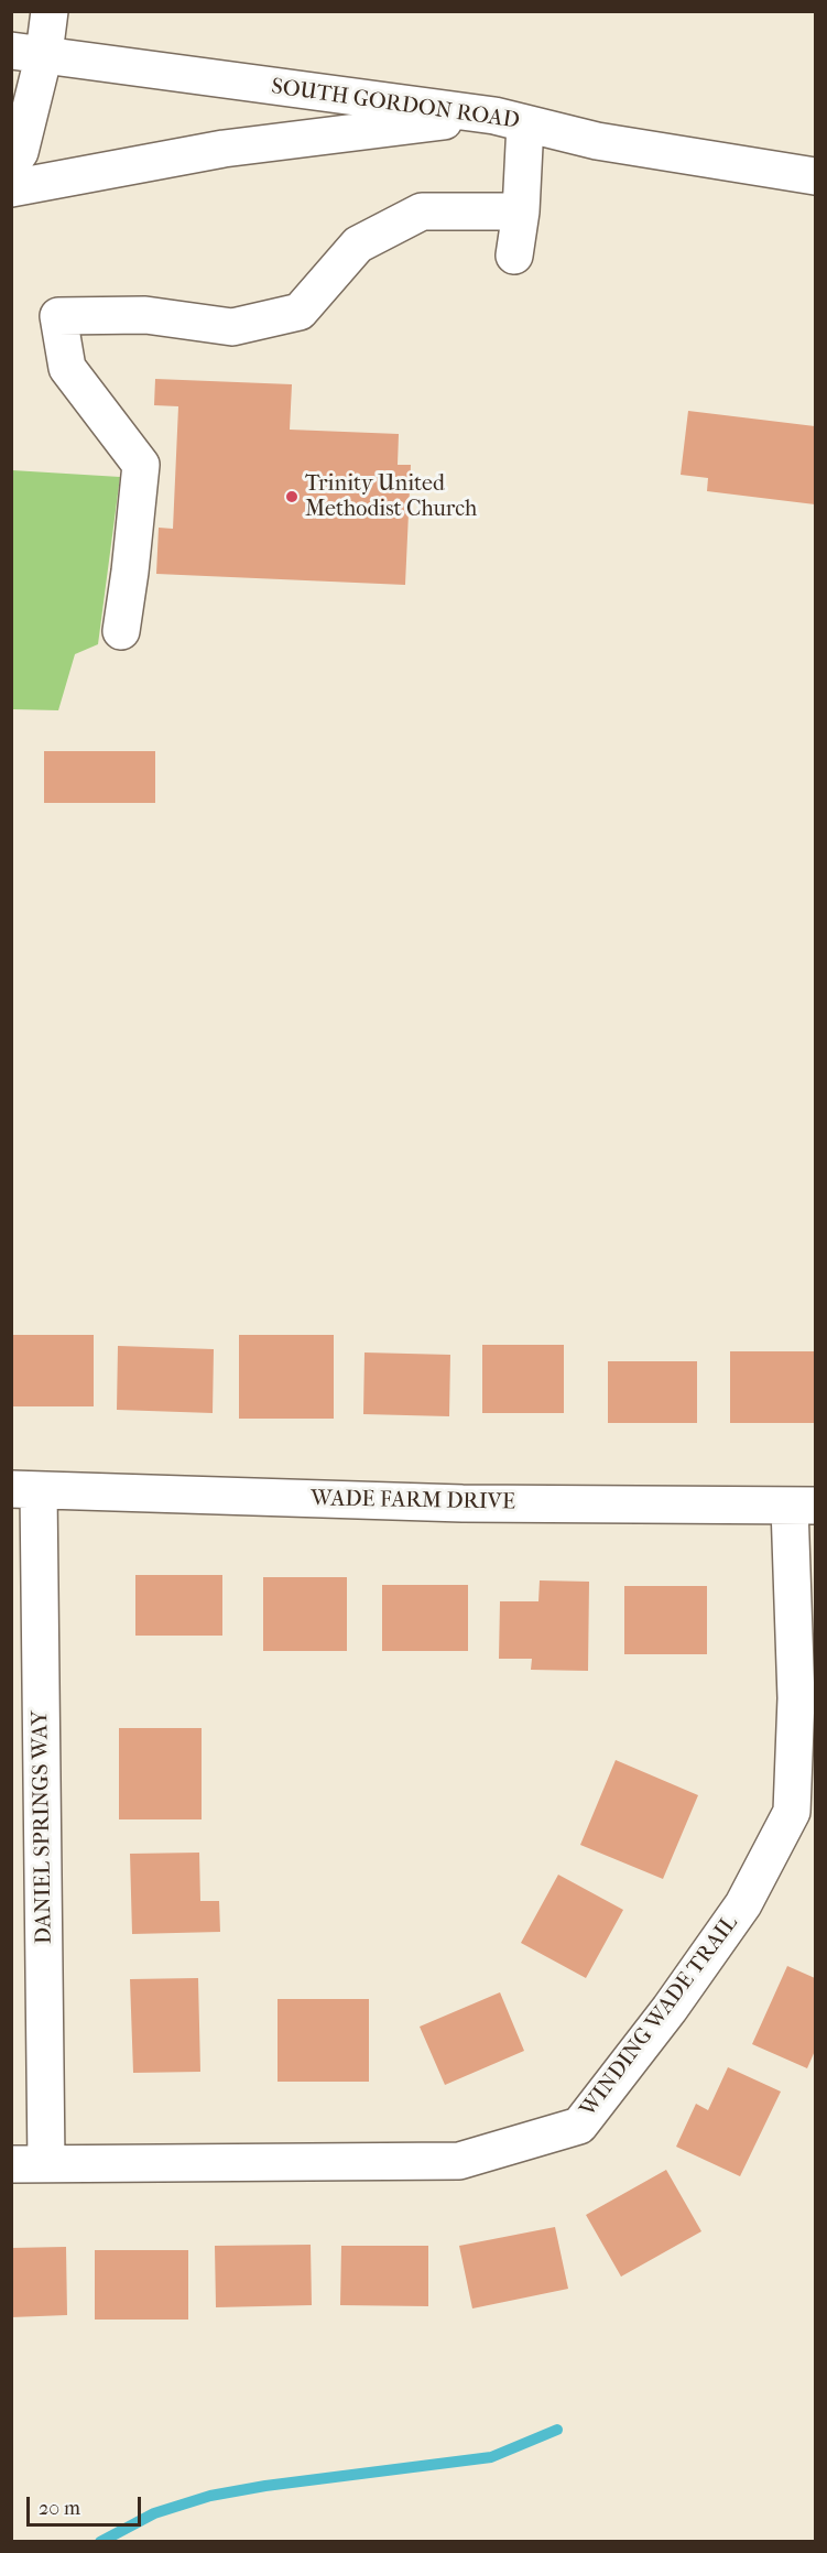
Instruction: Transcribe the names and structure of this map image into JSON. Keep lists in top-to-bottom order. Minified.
{"streets":{"street":["SOUTH GORDON ROAD","WADE FARM DRIVE","DANIEL SPRINGS WAY","WINDING WADE TRAIL"]},"crossings":[["WADE FARM DRIVE","DANIEL SPRINGS WAY"],["WADE FARM DRIVE","WINDING WADE TRAIL"],["DANIEL SPRINGS WAY","WINDING WADE TRAIL"]],"places":["Trinity United Methodist Church"],"scale_bar":"20 m"}
